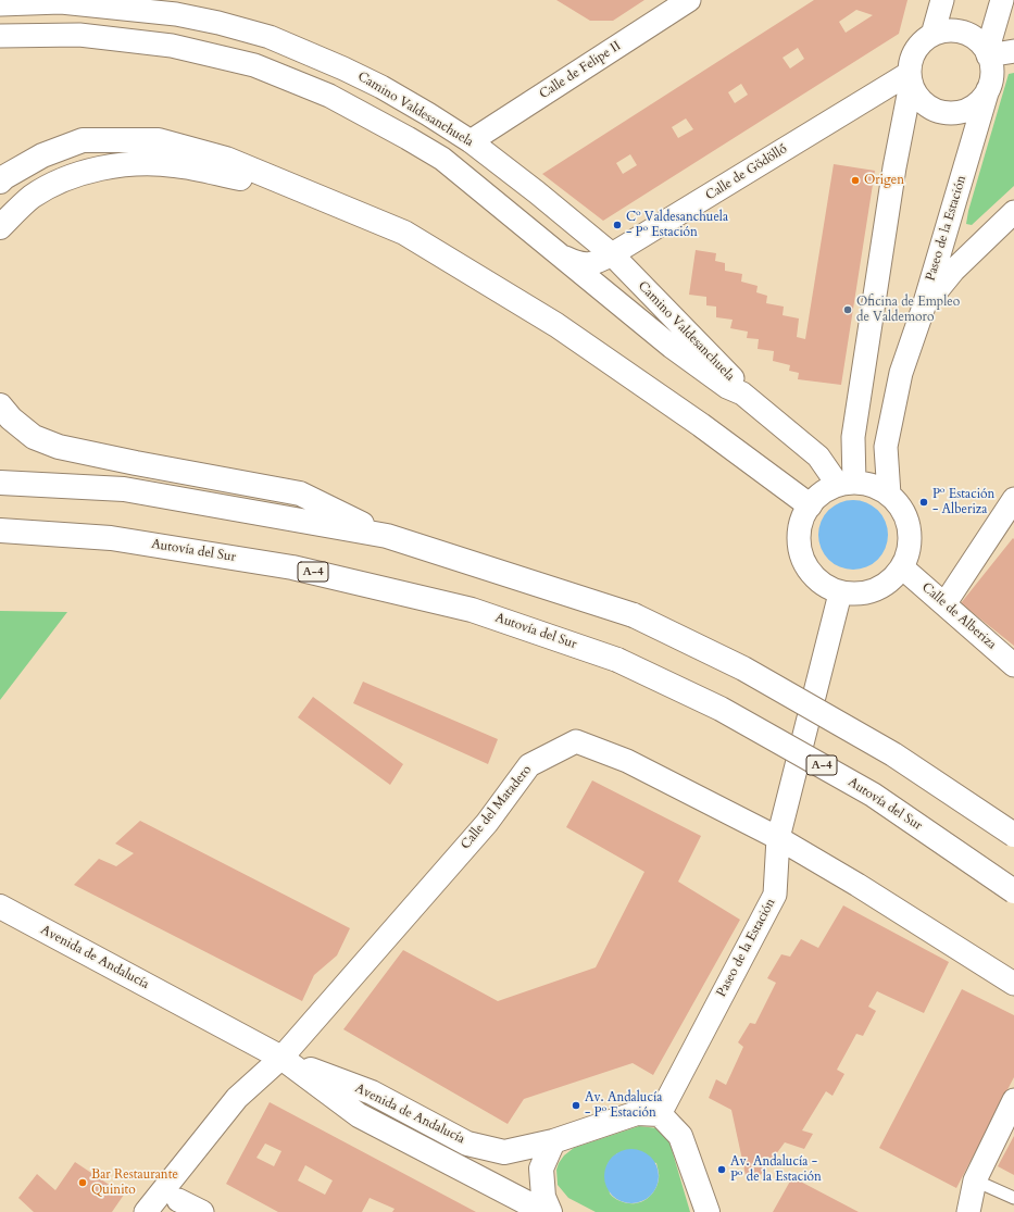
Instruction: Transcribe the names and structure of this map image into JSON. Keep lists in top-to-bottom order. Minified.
{"streets":{"main road":["Autovía del Sur","A-4","Avenida de Andalucía"],"street":["Calle de Felipe II","Camino Valdesanchuela","Calle de Gödöllő","Paseo de la Estación","Calle de Alberiza","Calle del Matadero"]},"crossings":[["Calle de Felipe II","Camino Valdesanchuela"],["Camino Valdesanchuela","Calle de Gödöllő"],["Camino Valdesanchuela","Paseo de la Estación"],["Camino Valdesanchuela","Calle de Alberiza"],["Calle de Gödöllő","Paseo de la Estación"],["Paseo de la Estación","Calle de Alberiza"],["Paseo de la Estación","Calle del Matadero"],["Paseo de la Estación","Avenida de Andalucía"],["Calle del Matadero","Avenida de Andalucía"]],"places":["Origen","Cº Valdesanchuela - Pº Estación","Oficina de Empleo de Valdemoro","Pº Estación - Alberiza","Av. Andalucía - Pº Estación","Av. Andalucía - Pº de la Estación","Bar Restaurante Quinito"]}
